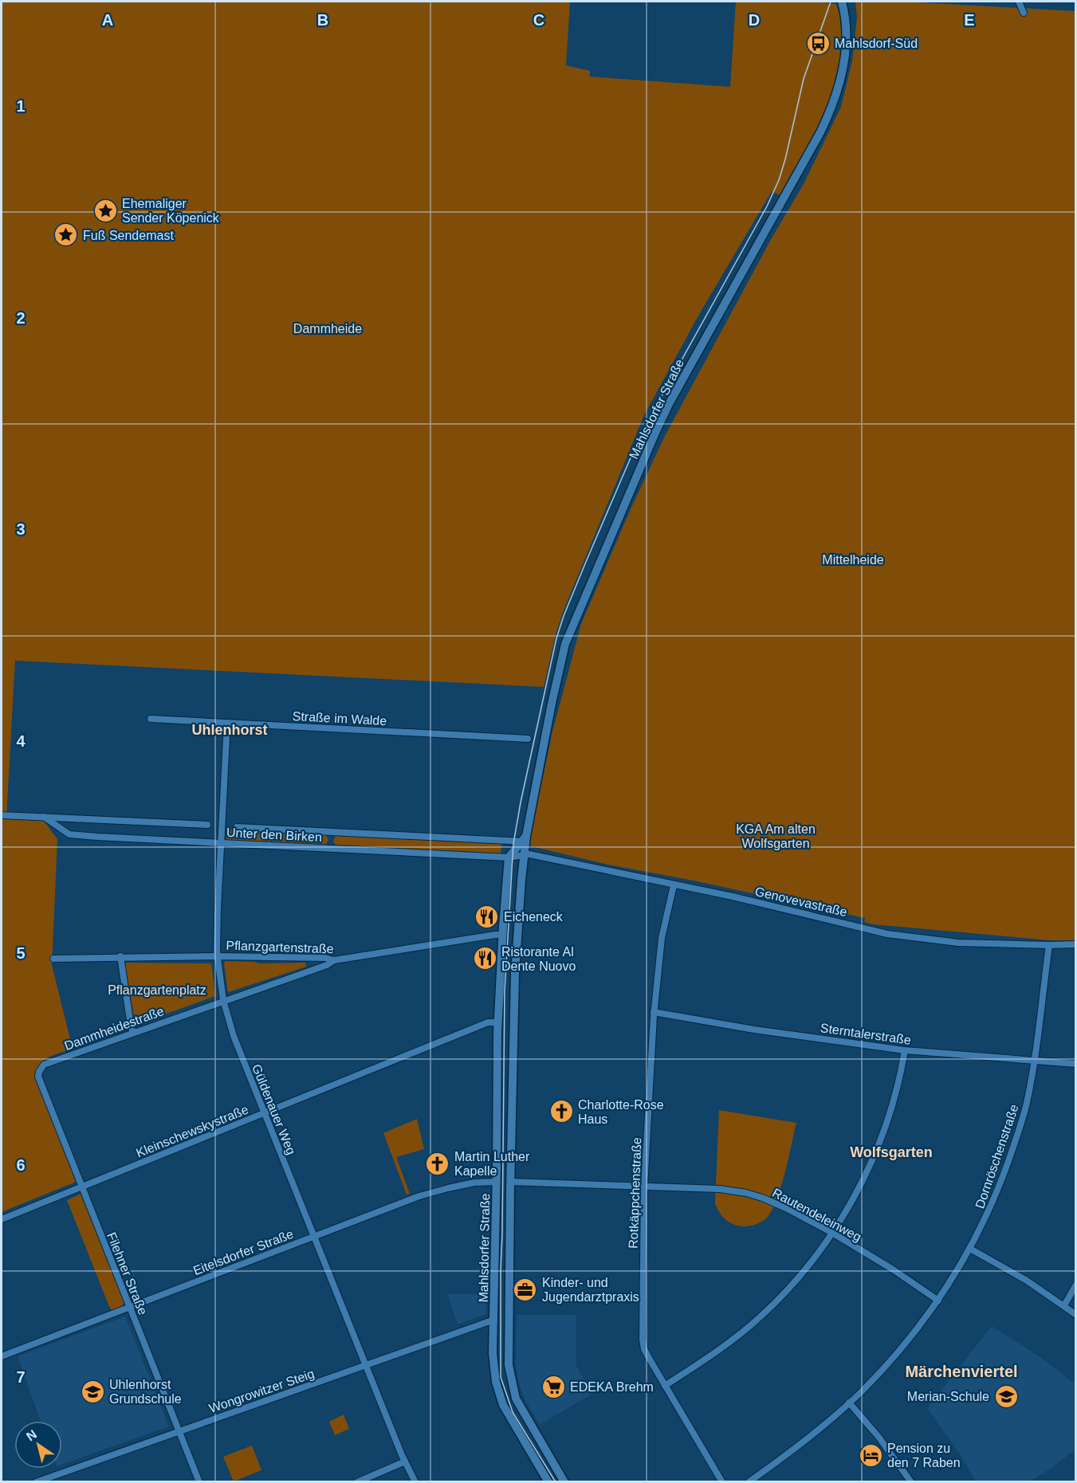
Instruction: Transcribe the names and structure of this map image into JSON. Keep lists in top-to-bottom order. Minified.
{"streets":{"main road":["Mahlsdorfer Straße"],"street":["Straße im Walde","Unter den Birken","Genovevastraße","Pflanzgartenstraße","Dammheidestraße","Sterntalerstraße","Güldenauer Weg","Kleinschewskystraße","Dornröschenstraße","Rotkäppchenstraße","Rautendeleinweg","Eitelsdorfer Straße","Filehner Straße","Wongrowitzer Steig"]},"crossings":[["Mahlsdorfer Straße","Unter den Birken"],["Mahlsdorfer Straße","Genovevastraße"],["Mahlsdorfer Straße","Pflanzgartenstraße"],["Mahlsdorfer Straße","Kleinschewskystraße"],["Mahlsdorfer Straße","Rautendeleinweg"],["Mahlsdorfer Straße","Eitelsdorfer Straße"],["Mahlsdorfer Straße","Wongrowitzer Steig"],["Straße im Walde","Güldenauer Weg"],["Unter den Birken","Genovevastraße"],["Unter den Birken","Güldenauer Weg"],["Genovevastraße","Dornröschenstraße"],["Genovevastraße","Rotkäppchenstraße"],["Pflanzgartenstraße","Dammheidestraße"],["Pflanzgartenstraße","Güldenauer Weg"],["Dammheidestraße","Güldenauer Weg"],["Dammheidestraße","Filehner Straße"],["Sterntalerstraße","Dornröschenstraße"],["Sterntalerstraße","Rotkäppchenstraße"],["Güldenauer Weg","Kleinschewskystraße"],["Güldenauer Weg","Eitelsdorfer Straße"],["Güldenauer Weg","Wongrowitzer Steig"],["Kleinschewskystraße","Filehner Straße"],["Dornröschenstraße","Rautendeleinweg"],["Rotkäppchenstraße","Rautendeleinweg"],["Eitelsdorfer Straße","Filehner Straße"],["Filehner Straße","Wongrowitzer Steig"]],"districts":["Uhlenhorst","Wolfsgarten","Märchenviertel"],"parks":["Dammheide","Mittelheide","KGA Am alten Wolfsgarten","Pflanzgartenplatz"],"places":{"bus stop":["Mahlsdorf-Süd"],"place":["Ehemaliger Sender Köpenick","Fuß Sendemast"],"restaurant":["Eicheneck","Ristorante Al Dente Nuovo"],"church":["Charlotte-Rose Haus","Martin Luther Kapelle"],"office":["Kinder- und Jugendarztpraxis"],"supermarket":["EDEKA Brehm"],"school or university":["Uhlenhorst Grundschule","Merian-Schule"],"hotel":["Pension zu den 7 Raben"]},"north":"top left","grid":{"columns":["A","B","C","D","E"],"rows":["1","2","3","4","5","6","7"]}}
